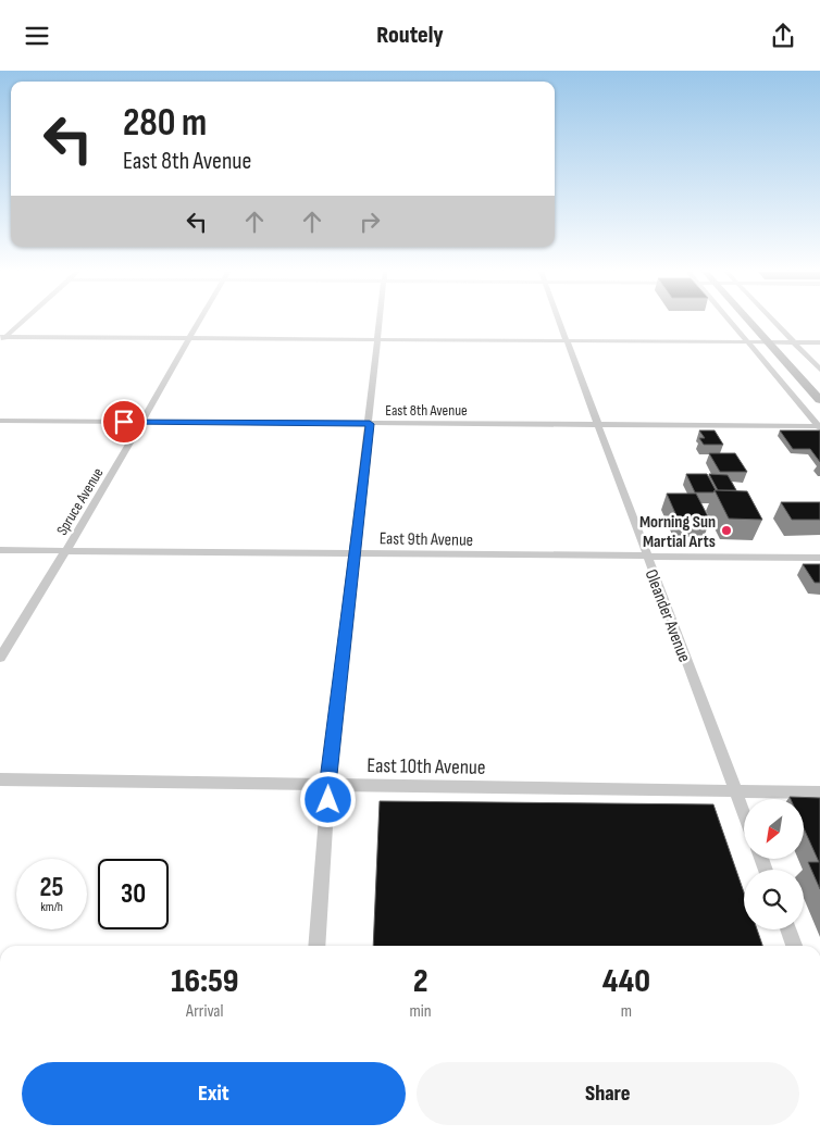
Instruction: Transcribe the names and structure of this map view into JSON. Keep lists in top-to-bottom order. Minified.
{"streets":{"street":["East 8th Avenue","Spruce Avenue","East 9th Avenue","Oleander Avenue","East 10th Avenue"]},"crossings":[["East 8th Avenue","Spruce Avenue"],["East 8th Avenue","Oleander Avenue"],["Spruce Avenue","East 9th Avenue"],["East 9th Avenue","Oleander Avenue"],["Oleander Avenue","East 10th Avenue"]],"places":["Morning Sun Martial Arts"],"north":"bottom left","page":{"header":"Routely","turn":["280 m","East 8th Avenue"],"speed":"25 km/h","limit":"30","eta":["16:59","Arrival","2","min","440","m"],"buttons":["Exit","Share"]}}
